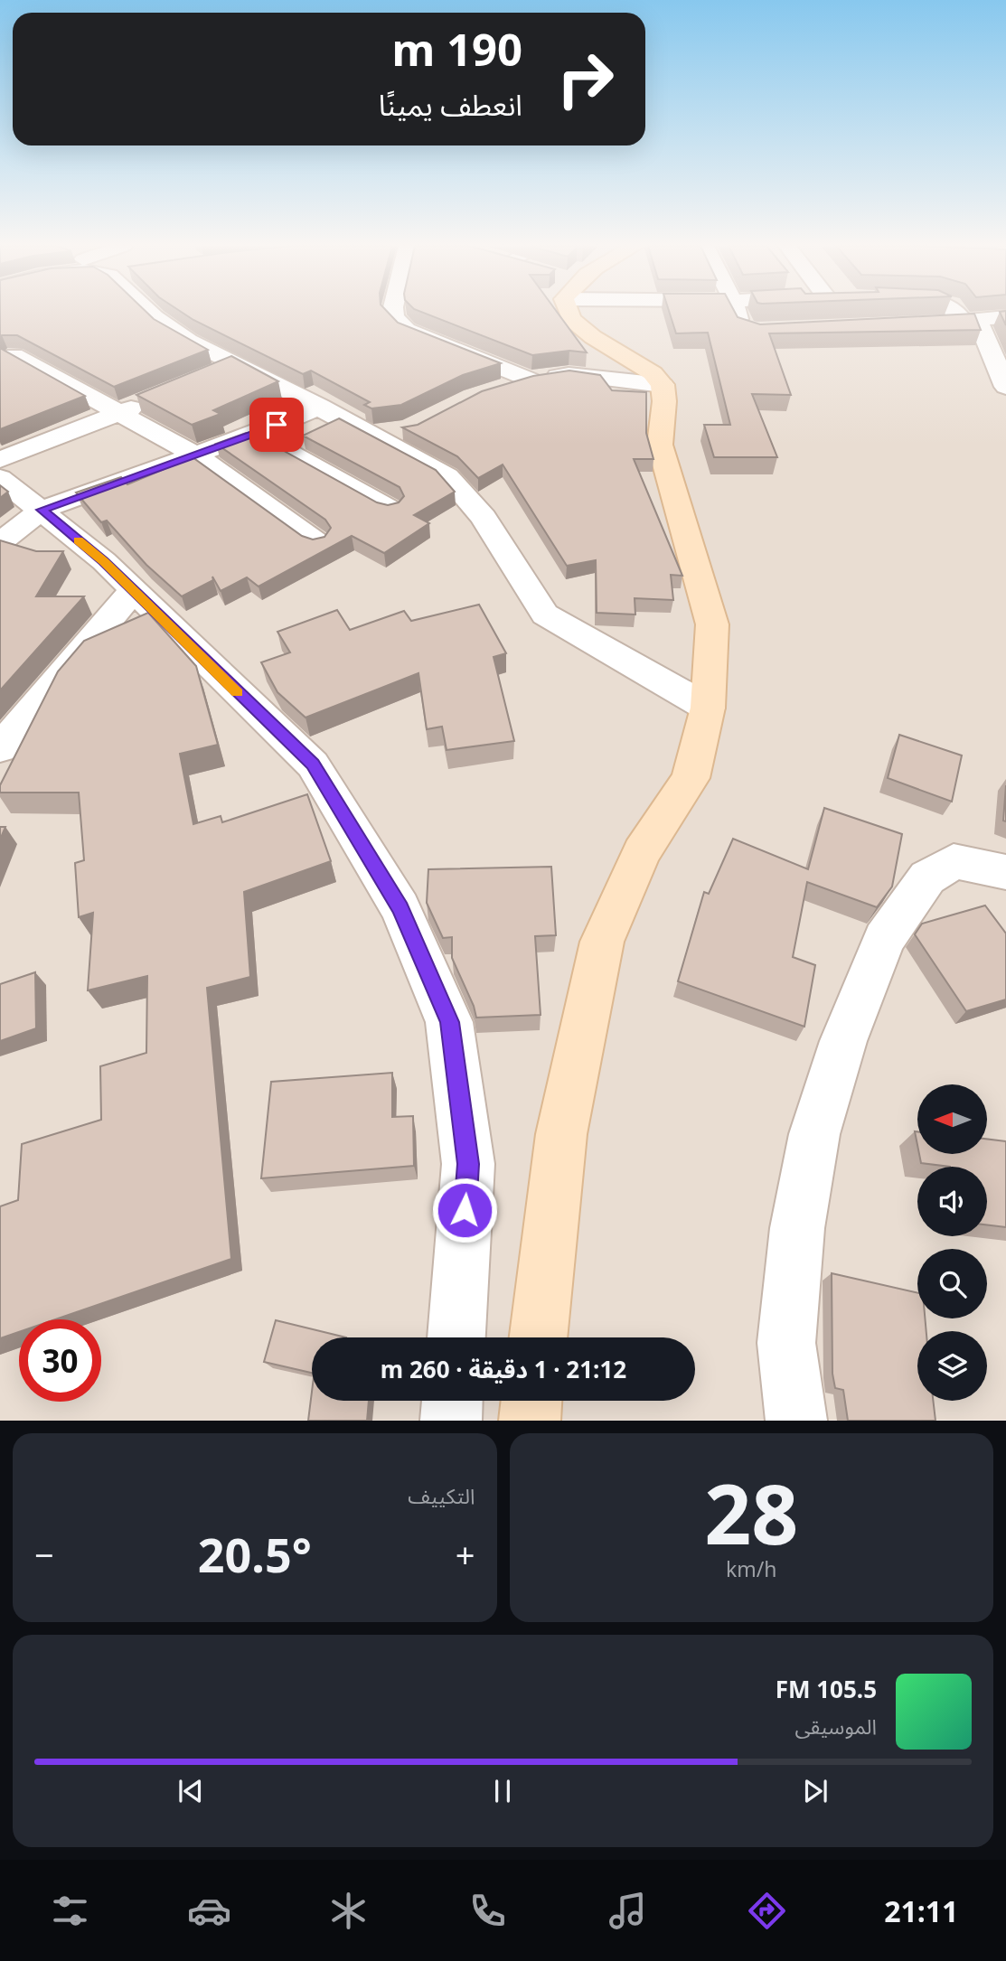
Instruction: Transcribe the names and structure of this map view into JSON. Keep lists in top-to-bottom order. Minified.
{"north":"left","page":{"turn":["190 m","انعطف يمينًا"],"limit":"30","trip":"21:12 · 1 دقيقة · 260 m","tile":[["28","km/h"],"التكييف"],"heat":["−","20.5°","+"],"song":["105.5 FM","الموسيقى"],"tabs":"21:11"}}
